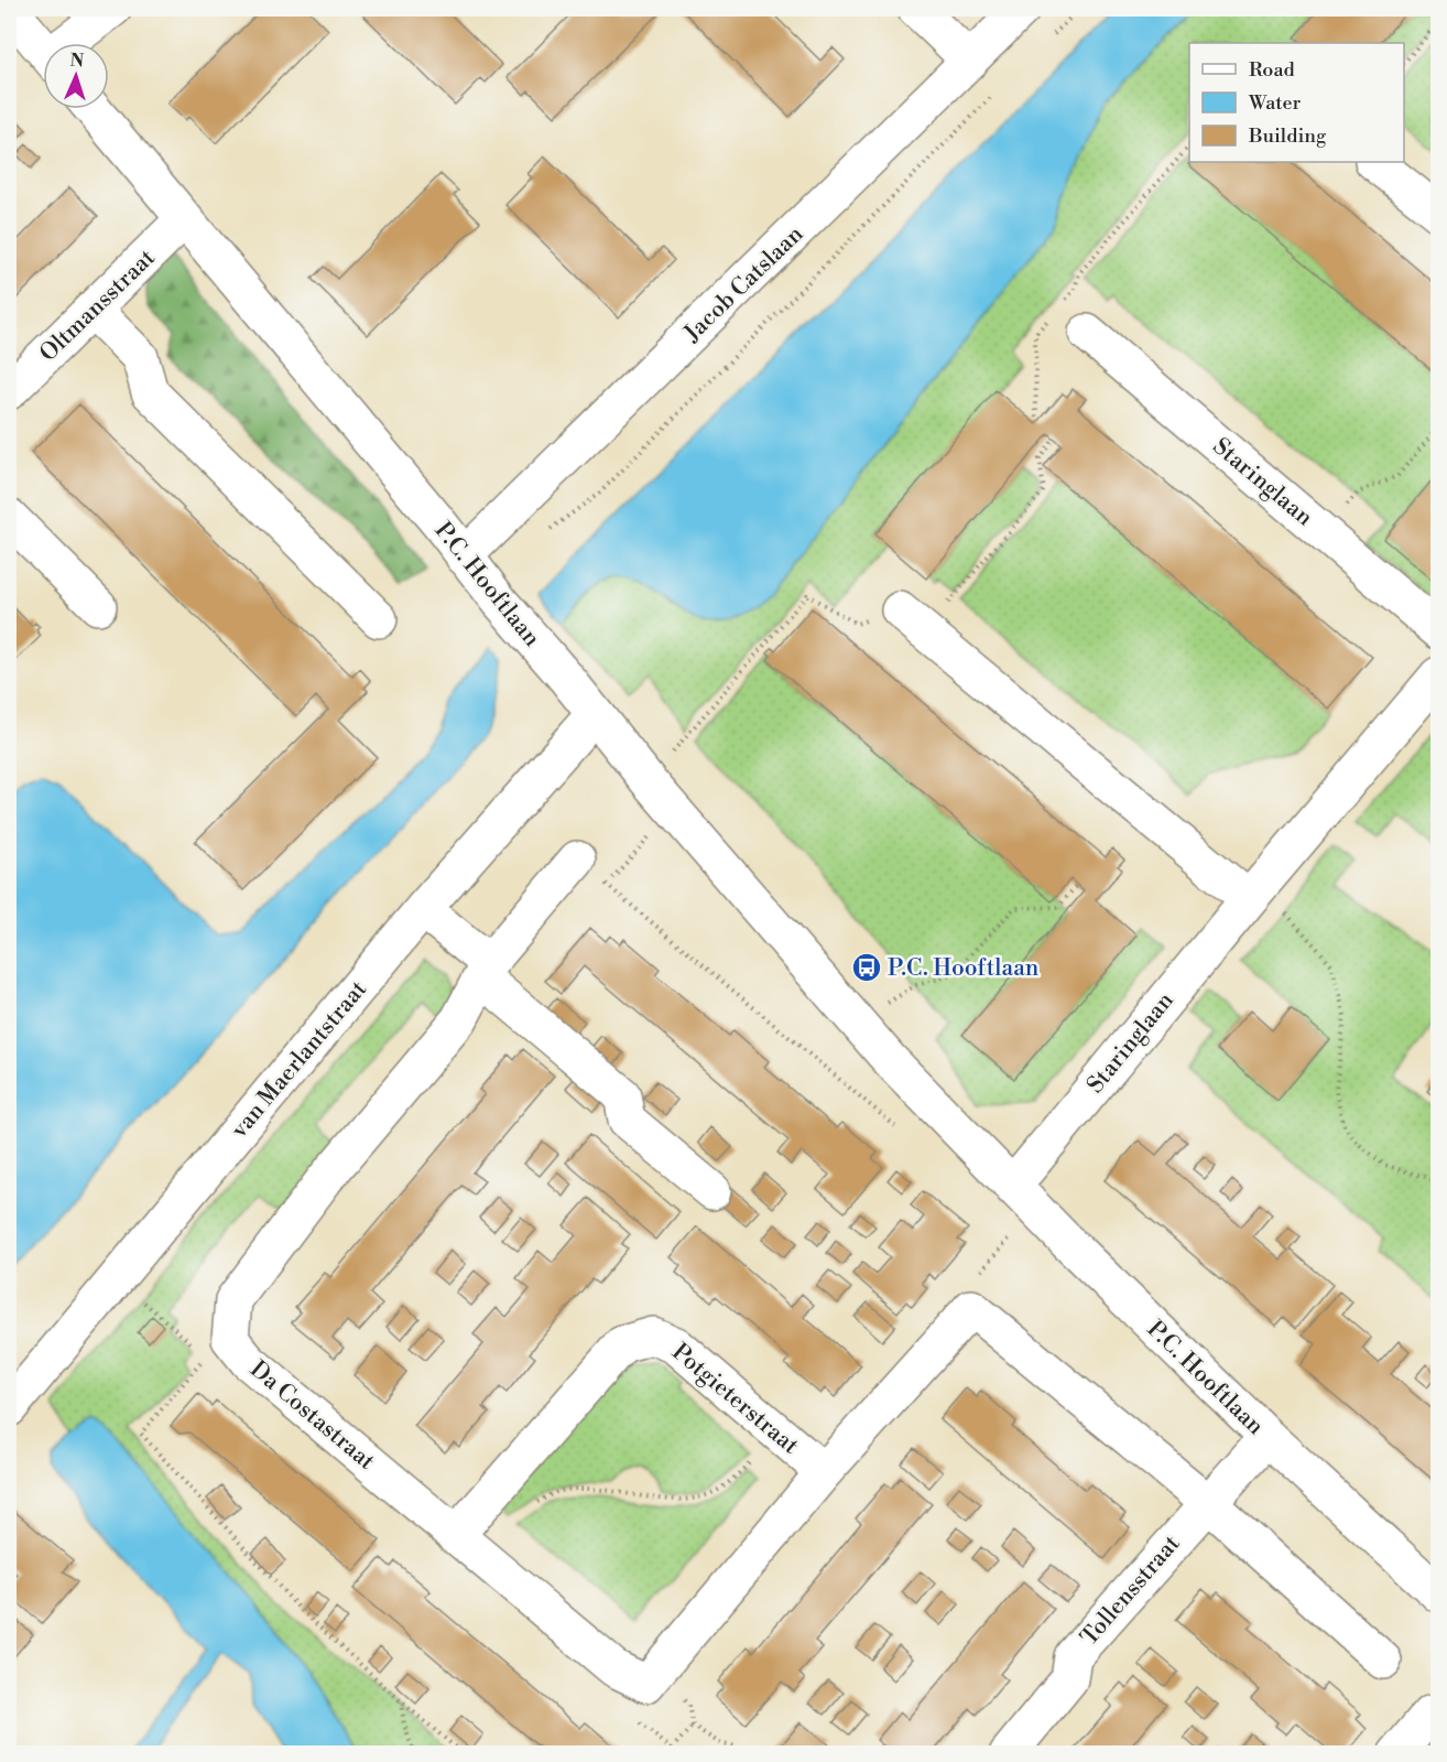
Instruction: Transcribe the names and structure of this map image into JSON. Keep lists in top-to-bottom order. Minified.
{"streets":{"street":["Jacob Catslaan","Oltmansstraat","Staringlaan","P.C. Hooftlaan","van Maerlantstraat","Potgieterstraat","Da Costastraat","Tollensstraat"]},"crossings":[["Jacob Catslaan","P.C. Hooftlaan"],["Oltmansstraat","P.C. Hooftlaan"],["Staringlaan","P.C. Hooftlaan"],["P.C. Hooftlaan","van Maerlantstraat"],["P.C. Hooftlaan","Tollensstraat"],["Potgieterstraat","Da Costastraat"]],"places":{"bus stop":["P.C. Hooftlaan"]},"legend":["Road","Water","Building"],"north":"top"}
